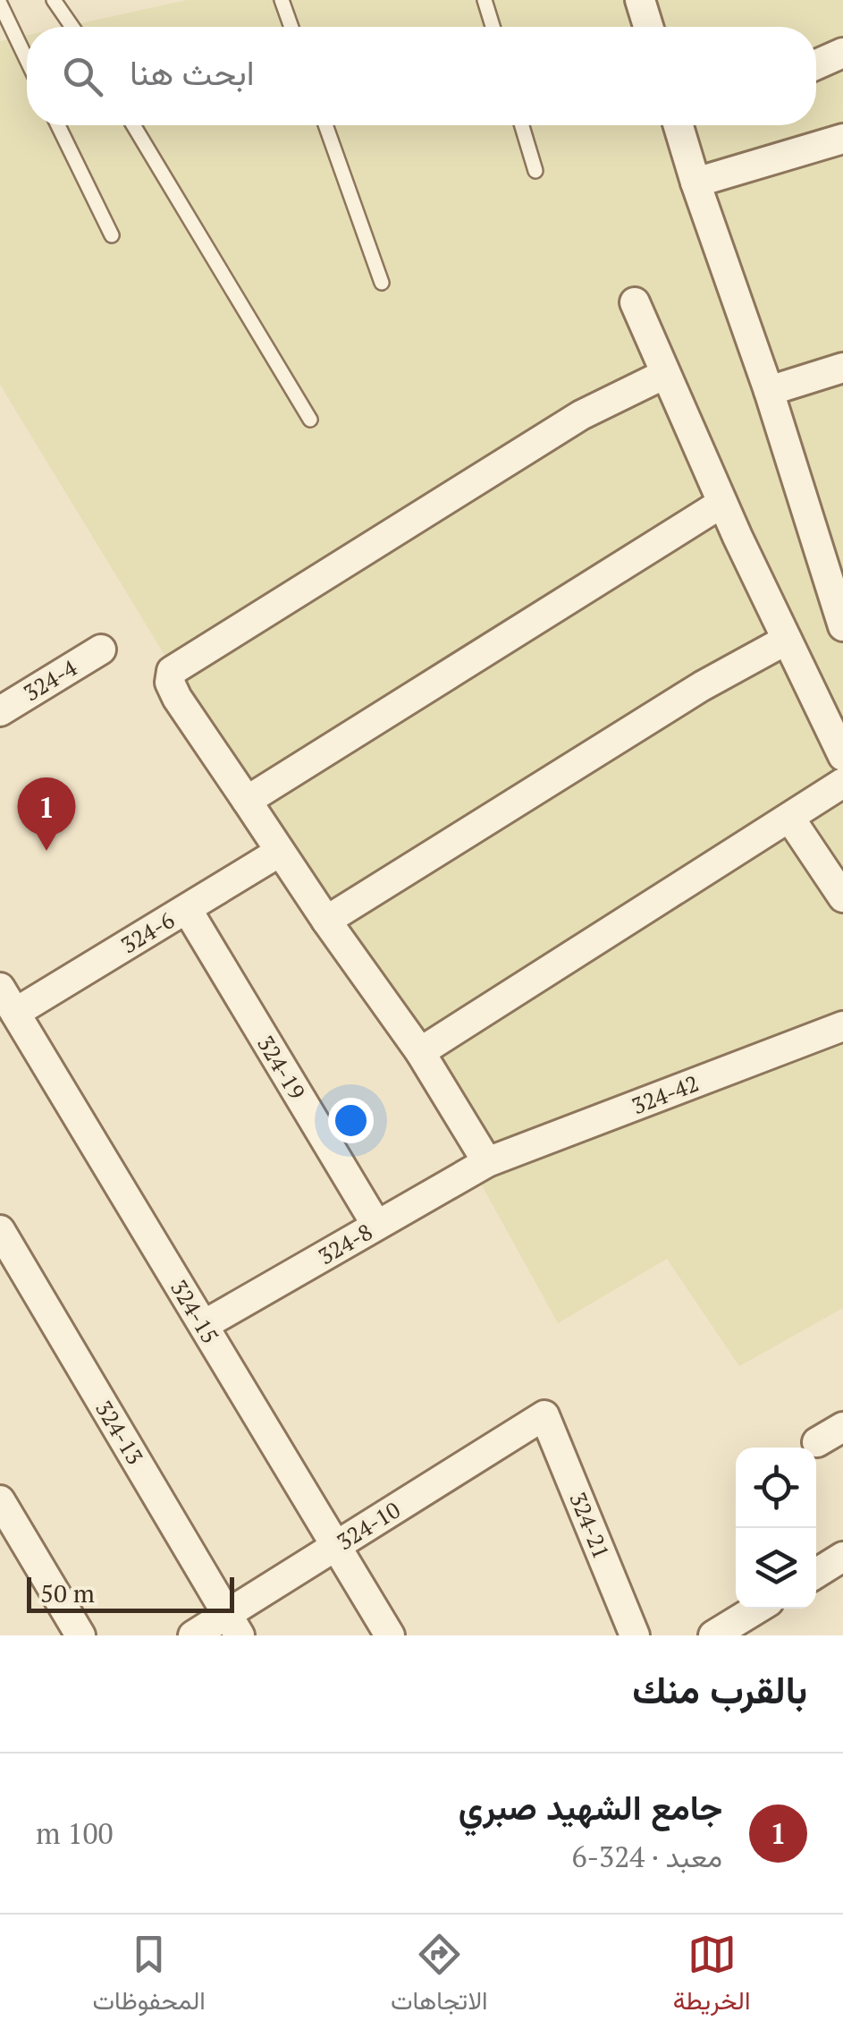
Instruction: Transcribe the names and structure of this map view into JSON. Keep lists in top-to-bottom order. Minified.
{"streets":{"street":["324-4","324-6","324-19","324-42","324-8","324-15","324-13","324-10","324-21"]},"crossings":[["324-6","324-19"],["324-6","324-15"],["324-19","324-8"],["324-42","324-8"],["324-8","324-15"],["324-15","324-10"],["324-13","324-10"],["324-10","324-21"]],"scale_bar":"50 m","page":{"search":"ابحث هنا","pins":"1","scale":"50 m","heading":"بالقرب منك","list":[{"mark":"1","name":"جامع الشهيد صبري","note":"معبد · 324-6","value":"100 m"}],"nav":["الخريطة","الاتجاهات","المحفوظات"]}}
